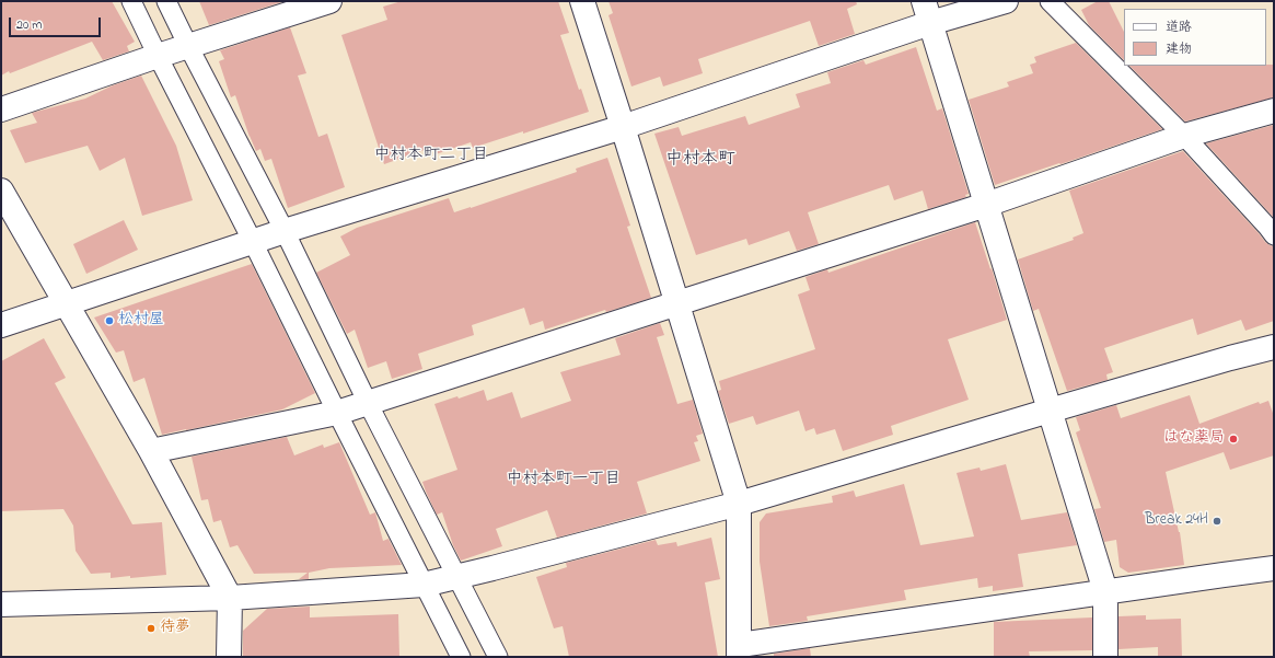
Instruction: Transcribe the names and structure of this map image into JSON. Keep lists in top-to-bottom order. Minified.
{"districts":["中村本町二丁目","中村本町","中村本町一丁目"],"places":["松村屋","はな薬局","Break 24H","待夢"],"legend":["道路","建物"],"scale_bar":"20 m"}
